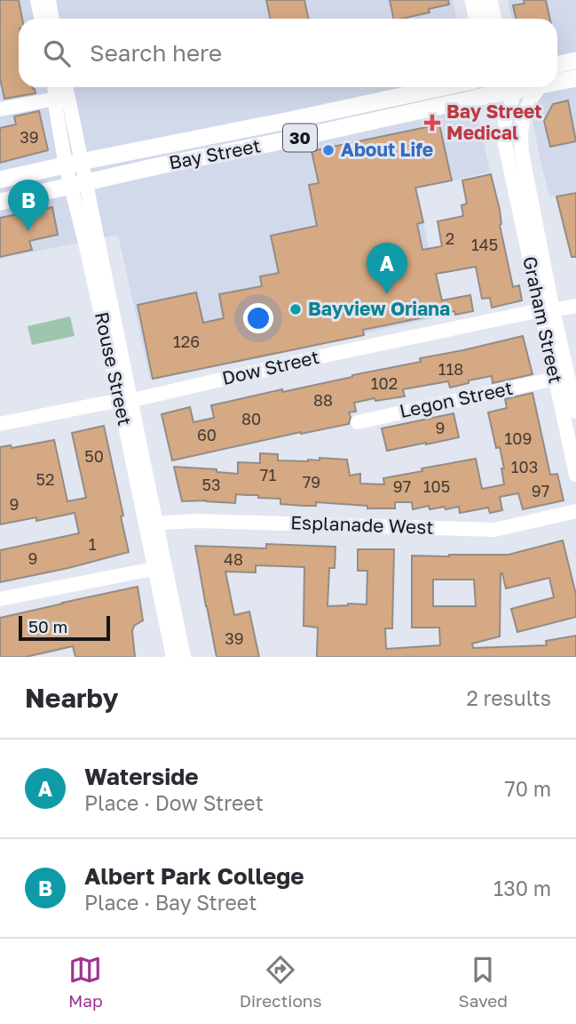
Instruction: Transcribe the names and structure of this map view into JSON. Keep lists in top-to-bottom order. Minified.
{"streets":{"main road":["30","Bay Street"],"street":["Graham Street","Dow Street","Rouse Street","Legon Street","Esplanade West"]},"crossings":[["Bay Street","Rouse Street"],["Graham Street","Dow Street"],["Graham Street","Legon Street"],["Dow Street","Rouse Street"],["Rouse Street","Esplanade West"]],"places":{"health":["Bay Street Medical"],"other":["About Life","Bayview Oriana"]},"house_numbers":["39","2","145","126","118","102","88","80","9","60","109","50","103","71","52","79","53","97","105","97","9","1","9","48","39"],"scale_bar":"50 m","page":{"search":"Search here","pins":["B","A"],"scale":"50 m","heading":["Nearby","2 results"],"list":[{"mark":"A","name":"Waterside","note":"Place · Dow Street","value":"70 m"},{"mark":"B","name":"Albert Park College","note":"Place · Bay Street","value":"130 m"}],"nav":["Map","Directions","Saved"]}}
